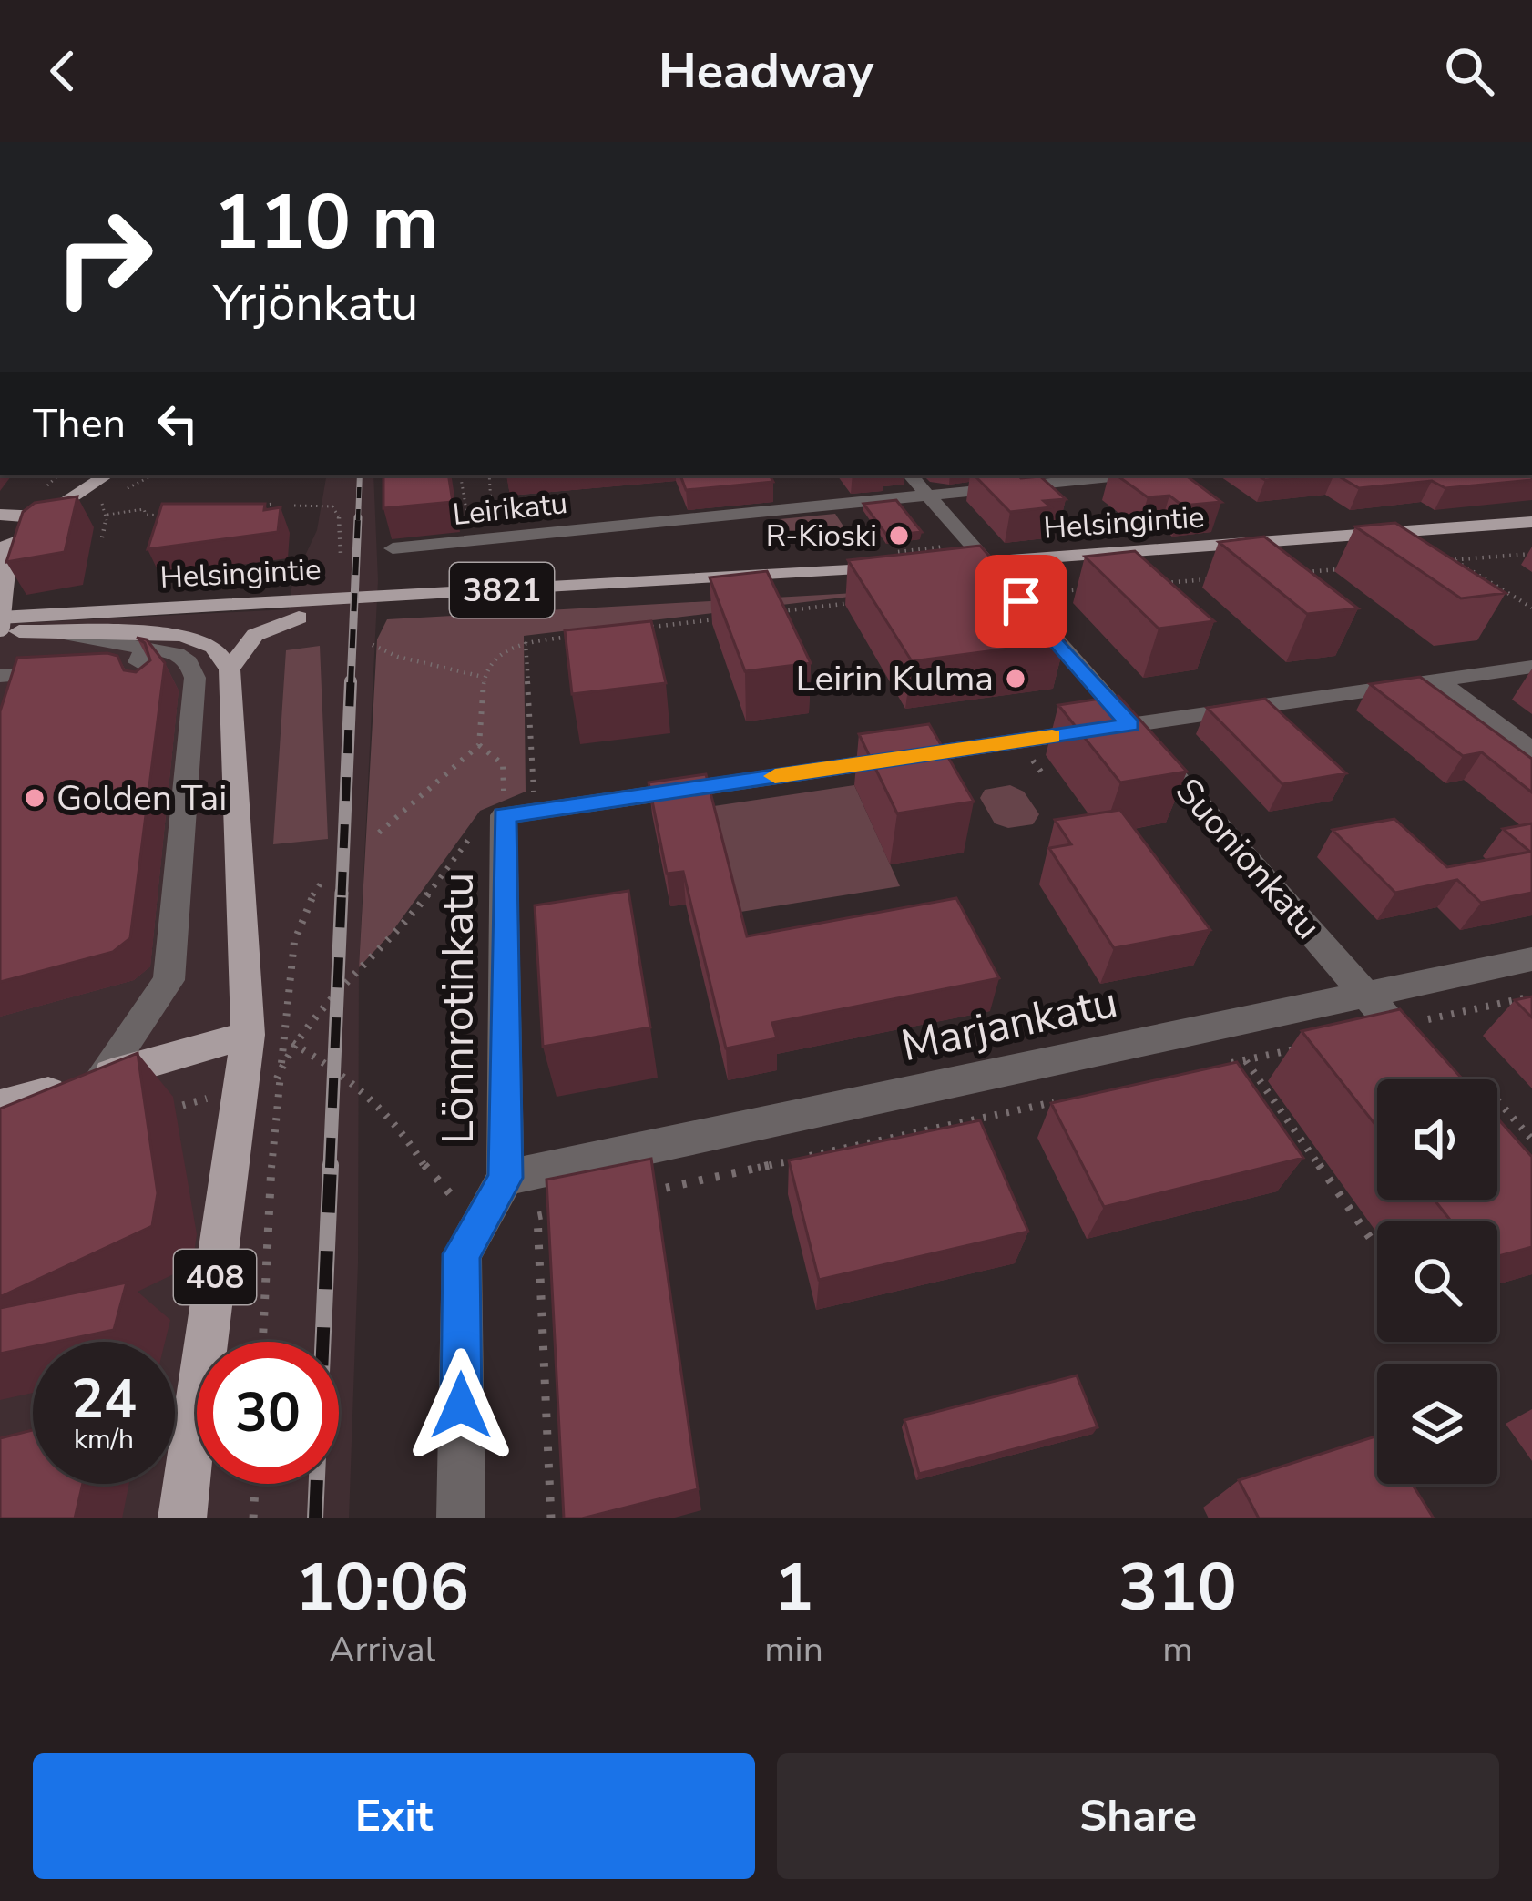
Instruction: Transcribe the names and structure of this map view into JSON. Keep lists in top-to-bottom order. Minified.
{"streets":{"main road":["Helsingintie","3821","408"],"street":["Leirikatu","Suonionkatu","Lönnrotinkatu","Marjankatu"]},"crossings":[["Leirikatu","Suonionkatu"],["Helsingintie","Suonionkatu"],["Suonionkatu","Marjankatu"],["Lönnrotinkatu","Marjankatu"]],"places":["R-Kioski","Leirin Kulma","Golden Tai"],"page":{"header":"Headway","turn":["110 m","Yrjönkatu"],"then":"Then","speed":"24 km/h","limit":"30","eta":["10:06","Arrival","1","min","310","m"],"buttons":["Exit","Share"]}}
